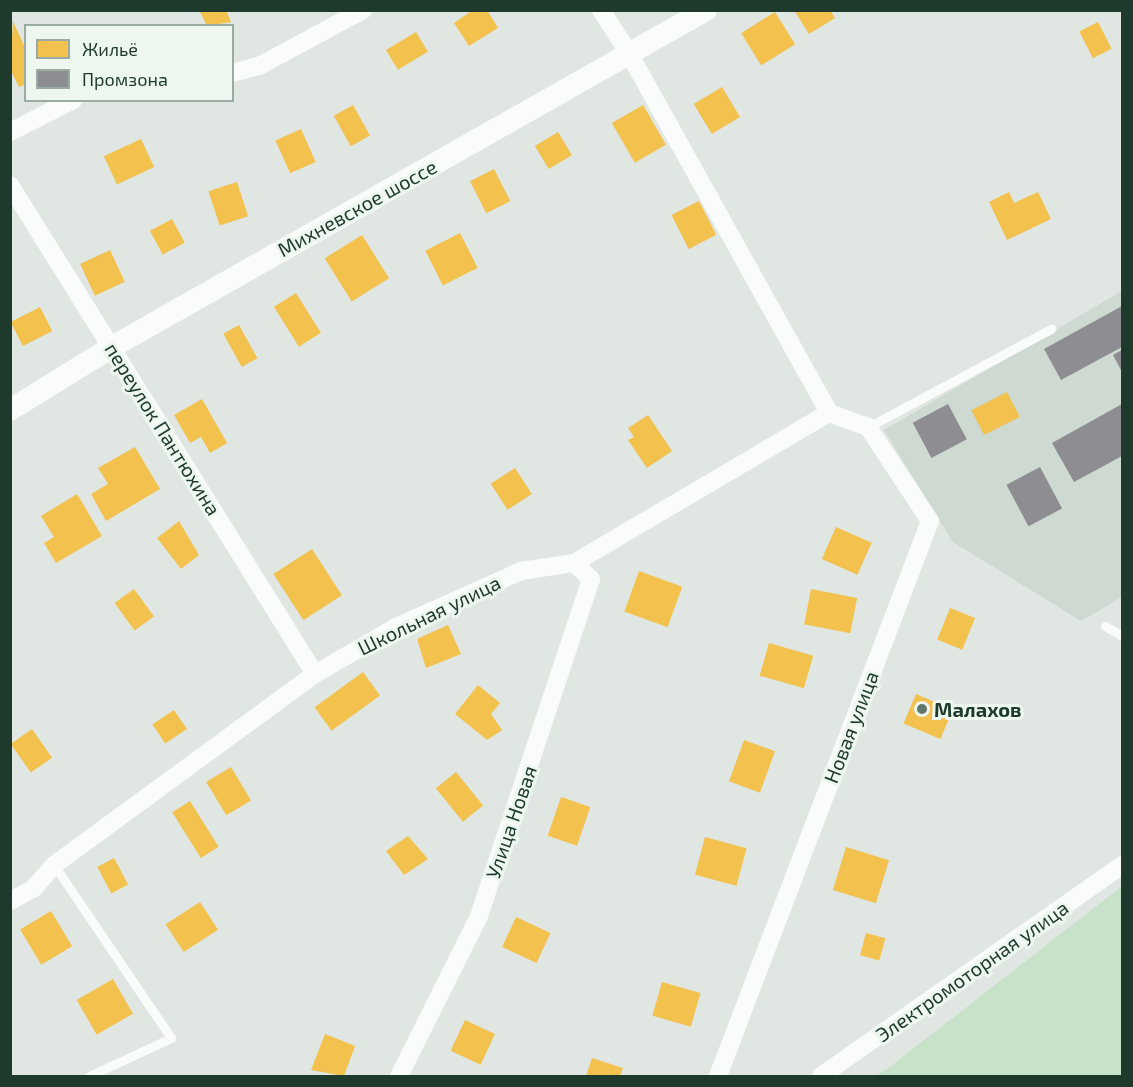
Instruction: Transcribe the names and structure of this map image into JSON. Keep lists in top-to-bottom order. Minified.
{"streets":{"street":["Михневское шоссе","переулок Пантюхина","Школьная улица","Новая улица","Улица Новая","Электромоторная улица"]},"crossings":[["Михневское шоссе","переулок Пантюхина"],["переулок Пантюхина","Школьная улица"],["Школьная улица","Улица Новая"]],"places":["Малахов"],"legend":["Жильё","Промзона"]}
